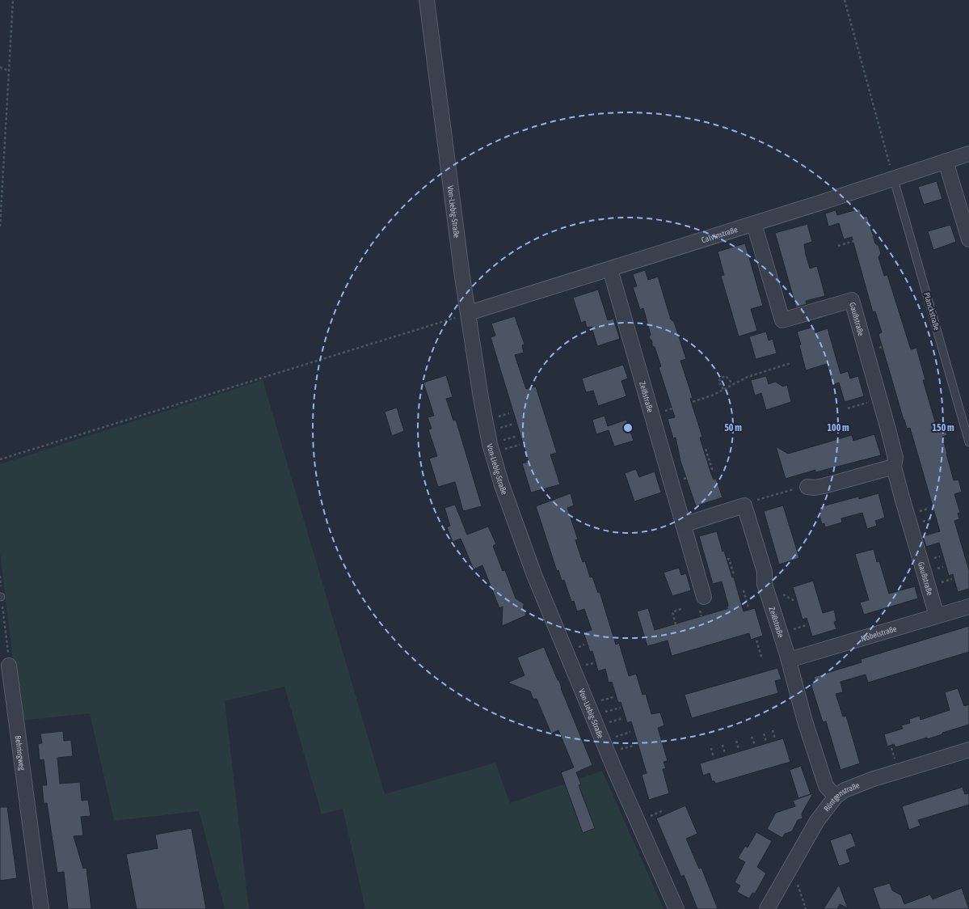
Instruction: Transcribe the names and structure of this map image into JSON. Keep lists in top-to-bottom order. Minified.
{"streets":{"street":["Von-Liebig-Straße","Calvinstraße","Gaußstraße","Zeißstraße","Nobelstraße","Behringweg","Röntgenstraße"],"lane":["Planckstraße"]},"crossings":[["Von-Liebig-Straße","Calvinstraße"],["Calvinstraße","Planckstraße"],["Calvinstraße","Gaußstraße"],["Calvinstraße","Zeißstraße"],["Gaußstraße","Nobelstraße"],["Zeißstraße","Nobelstraße"],["Zeißstraße","Röntgenstraße"]],"rings":["50 m","100 m","150 m"]}
